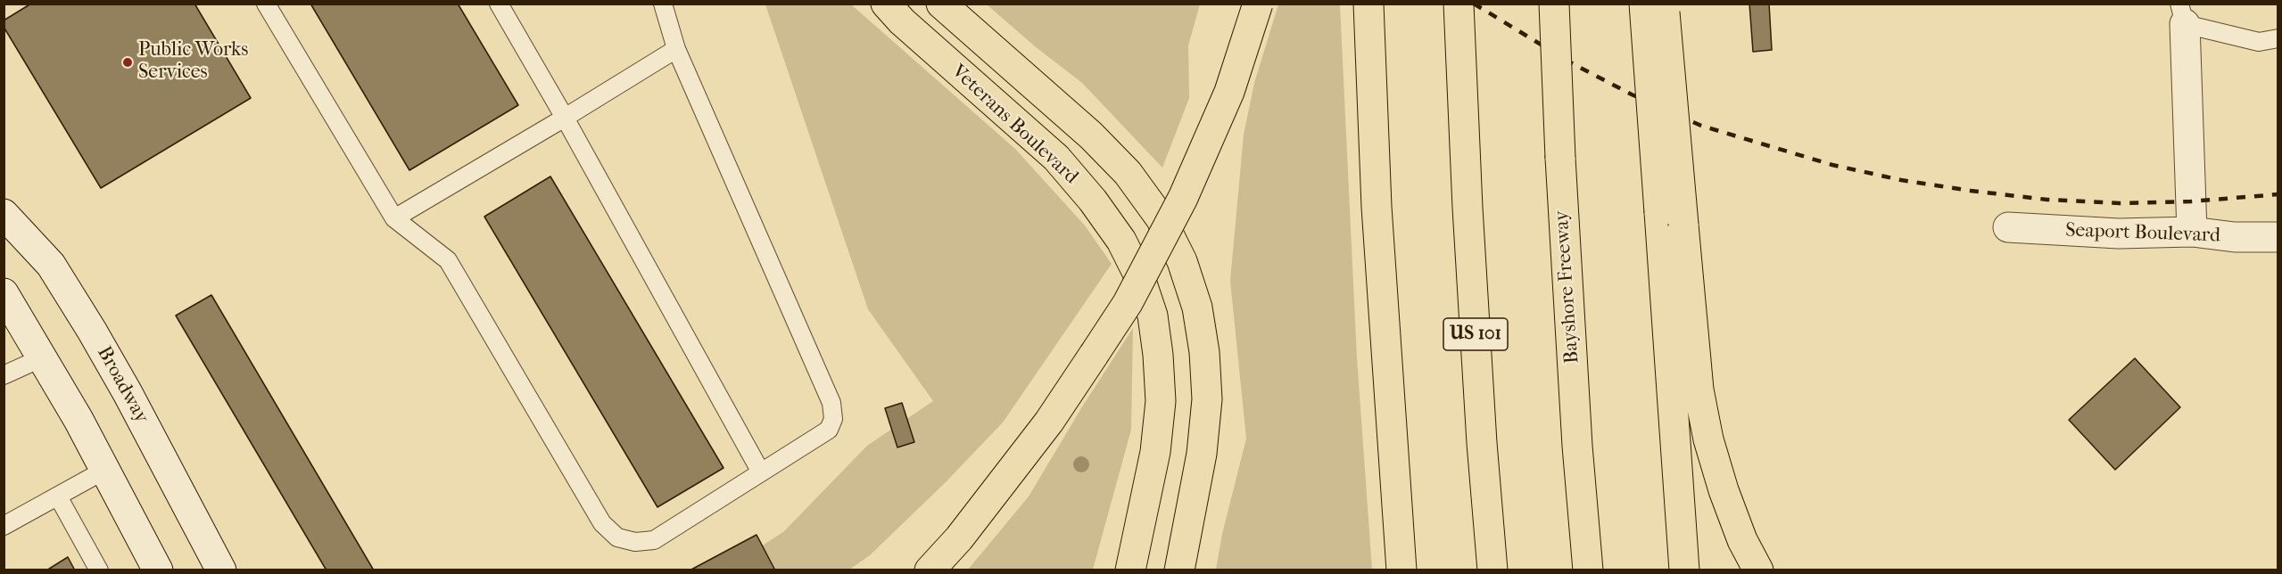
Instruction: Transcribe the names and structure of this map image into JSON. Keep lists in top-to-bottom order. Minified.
{"streets":{"main road":["Veterans Boulevard","Bayshore Freeway","US 101"],"street":["Seaport Boulevard","Broadway"]},"places":["Public Works Services"]}
